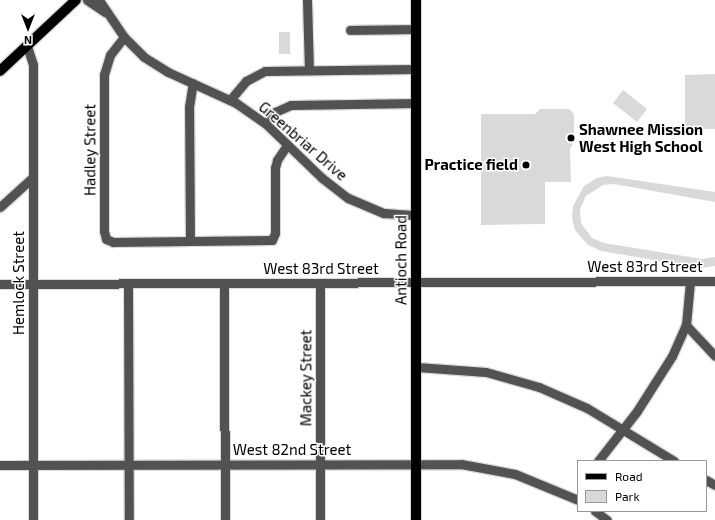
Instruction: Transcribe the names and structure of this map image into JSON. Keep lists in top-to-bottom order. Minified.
{"streets":{"main road":["Antioch Road"],"street":["Greenbriar Drive","Hadley Street","West 83rd Street","Hemlock Street","Mackey Street","West 82nd Street"]},"crossings":[["Greenbriar Drive","Hadley Street"],["Greenbriar Drive","Antioch Road"],["Greenbriar Drive","West 83rd Street"],["Hadley Street","West 83rd Street"],["Antioch Road","West 83rd Street"],["Antioch Road","West 82nd Street"],["West 83rd Street","Hemlock Street"],["West 83rd Street","Mackey Street"],["Hemlock Street","West 82nd Street"],["Mackey Street","West 82nd Street"]],"places":["Shawnee Mission West High School","Practice field"],"legend":["Road","Park"],"north":"bottom"}
